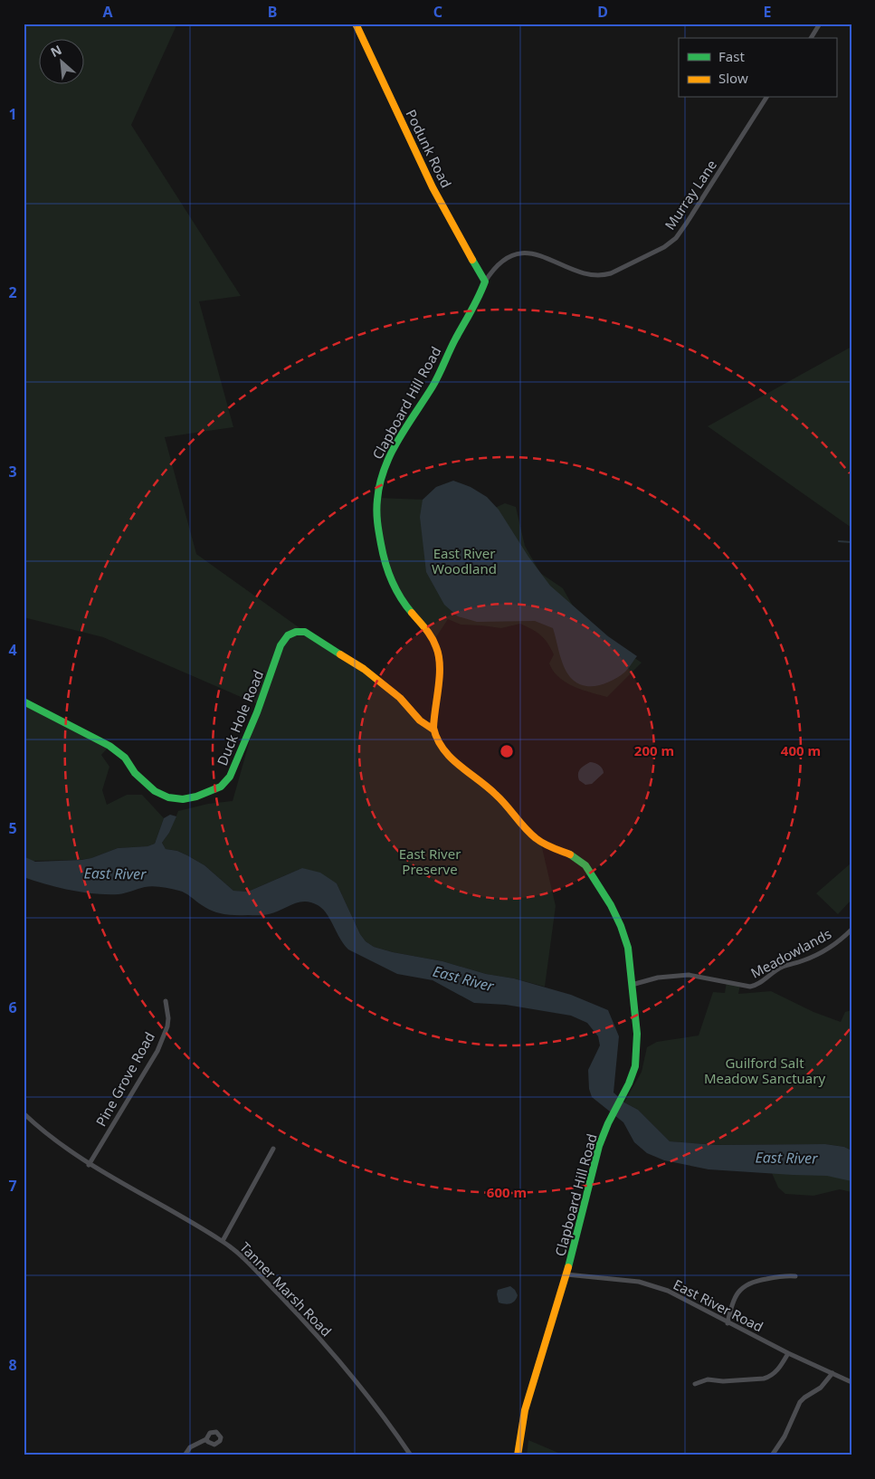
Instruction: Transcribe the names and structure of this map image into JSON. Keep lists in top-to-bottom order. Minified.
{"streets":{"street":["Podunk Road","Murray Lane","Clapboard Hill Road","Duck Hole Road","Meadowlands","Pine Grove Road","Tanner Marsh Road","East River Road"]},"crossings":[["Podunk Road","Murray Lane"],["Podunk Road","Clapboard Hill Road"],["Murray Lane","Clapboard Hill Road"],["Clapboard Hill Road","Duck Hole Road"],["Clapboard Hill Road","Meadowlands"],["Clapboard Hill Road","East River Road"],["Pine Grove Road","Tanner Marsh Road"]],"water":["East River"],"parks":["East River Woodland","East River Preserve","Guilford Salt Meadow Sanctuary"],"legend":["Fast","Slow"],"north":"top left","grid":{"columns":["A","B","C","D","E"],"rows":["1","2","3","4","5","6","7","8"]},"rings":["200 m","400 m","600 m"]}
